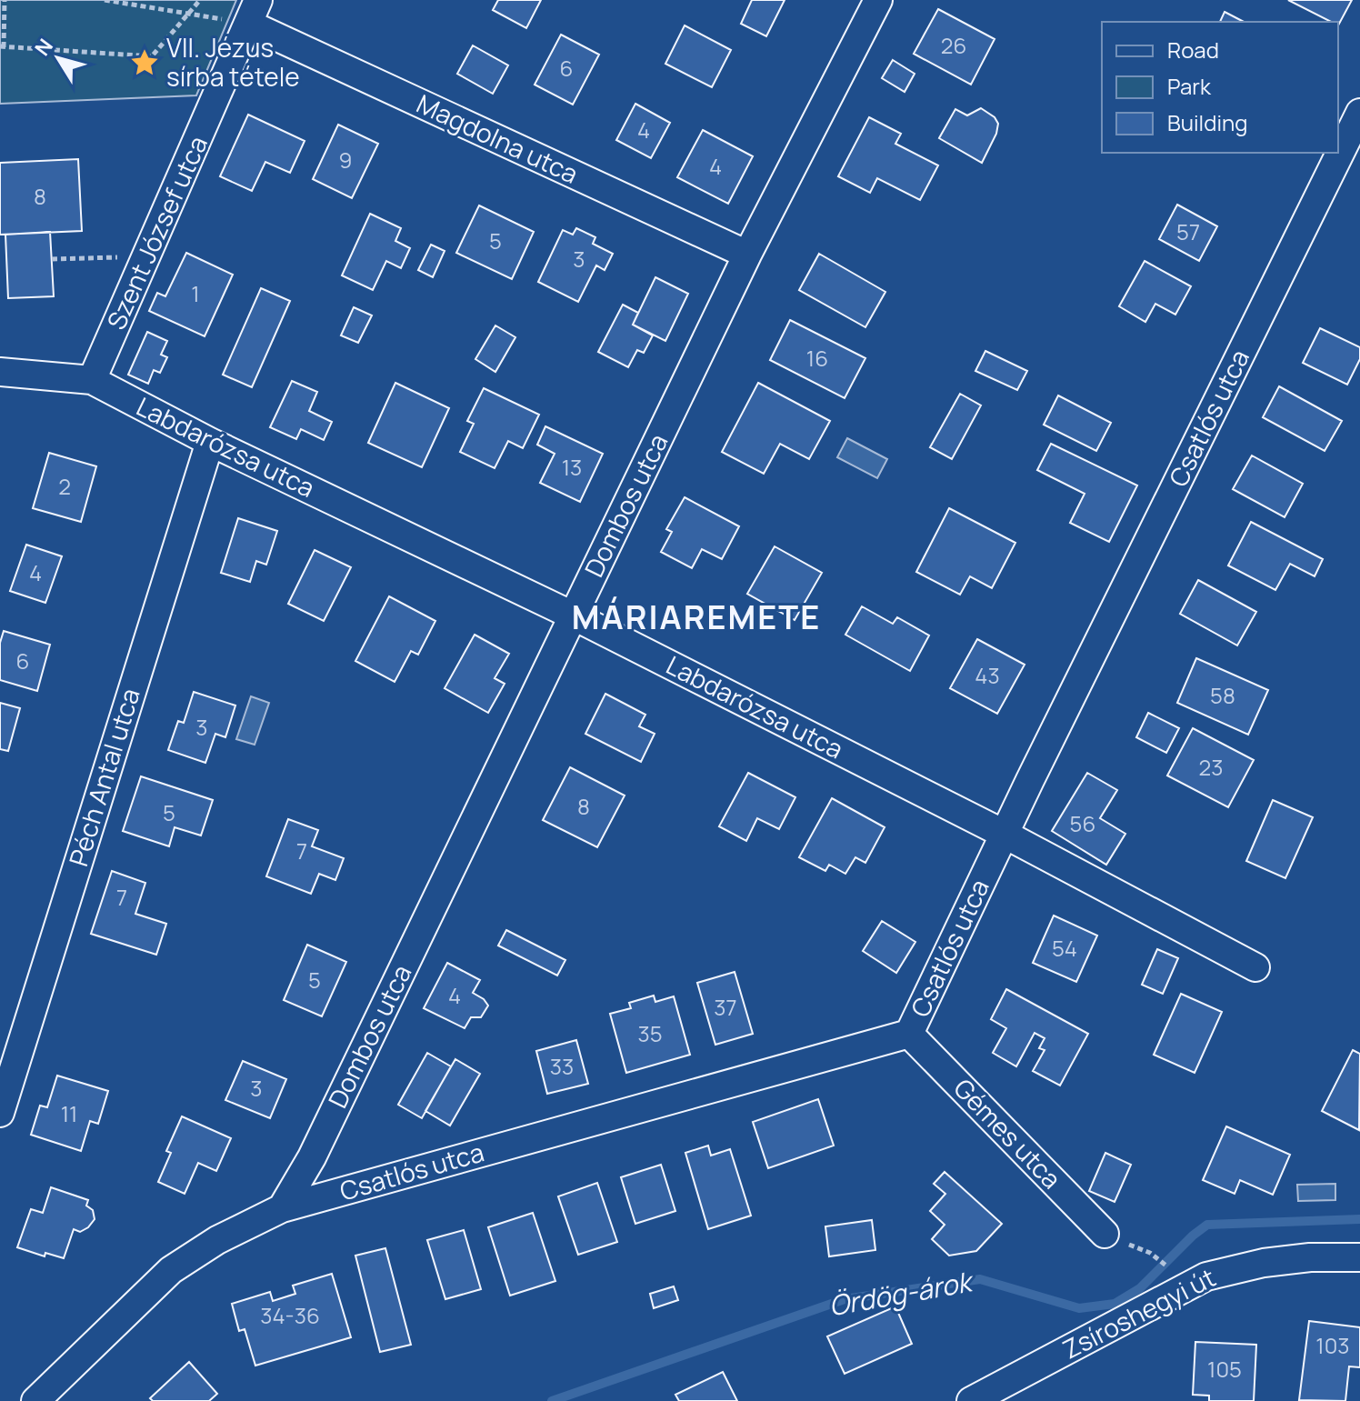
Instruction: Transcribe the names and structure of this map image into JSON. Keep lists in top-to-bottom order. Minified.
{"streets":{"street":["Magdolna utca","Szent József utca","Csatlós utca","Labdarózsa utca","Dombos utca","Péch Antal utca","Gémes utca","Zsíroshegyi út"]},"crossings":[["Magdolna utca","Szent József utca"],["Magdolna utca","Dombos utca"],["Szent József utca","Labdarózsa utca"],["Csatlós utca","Labdarózsa utca"],["Csatlós utca","Dombos utca"],["Csatlós utca","Gémes utca"],["Labdarózsa utca","Dombos utca"],["Labdarózsa utca","Péch Antal utca"]],"districts":["MÁRIAREMETE"],"water":["Ördög-árok"],"places":{"place":["VII. Jézus sírba tétele"]},"house_numbers":["26","6","4","9","4","8","57","5","3","1","16","13","2","4","6","43","58","3","23","8","5","56","7","7","54","5","4","37","35","33","3","11","34-36","103","105"],"legend":["Road","Park","Building"],"north":"top left"}
